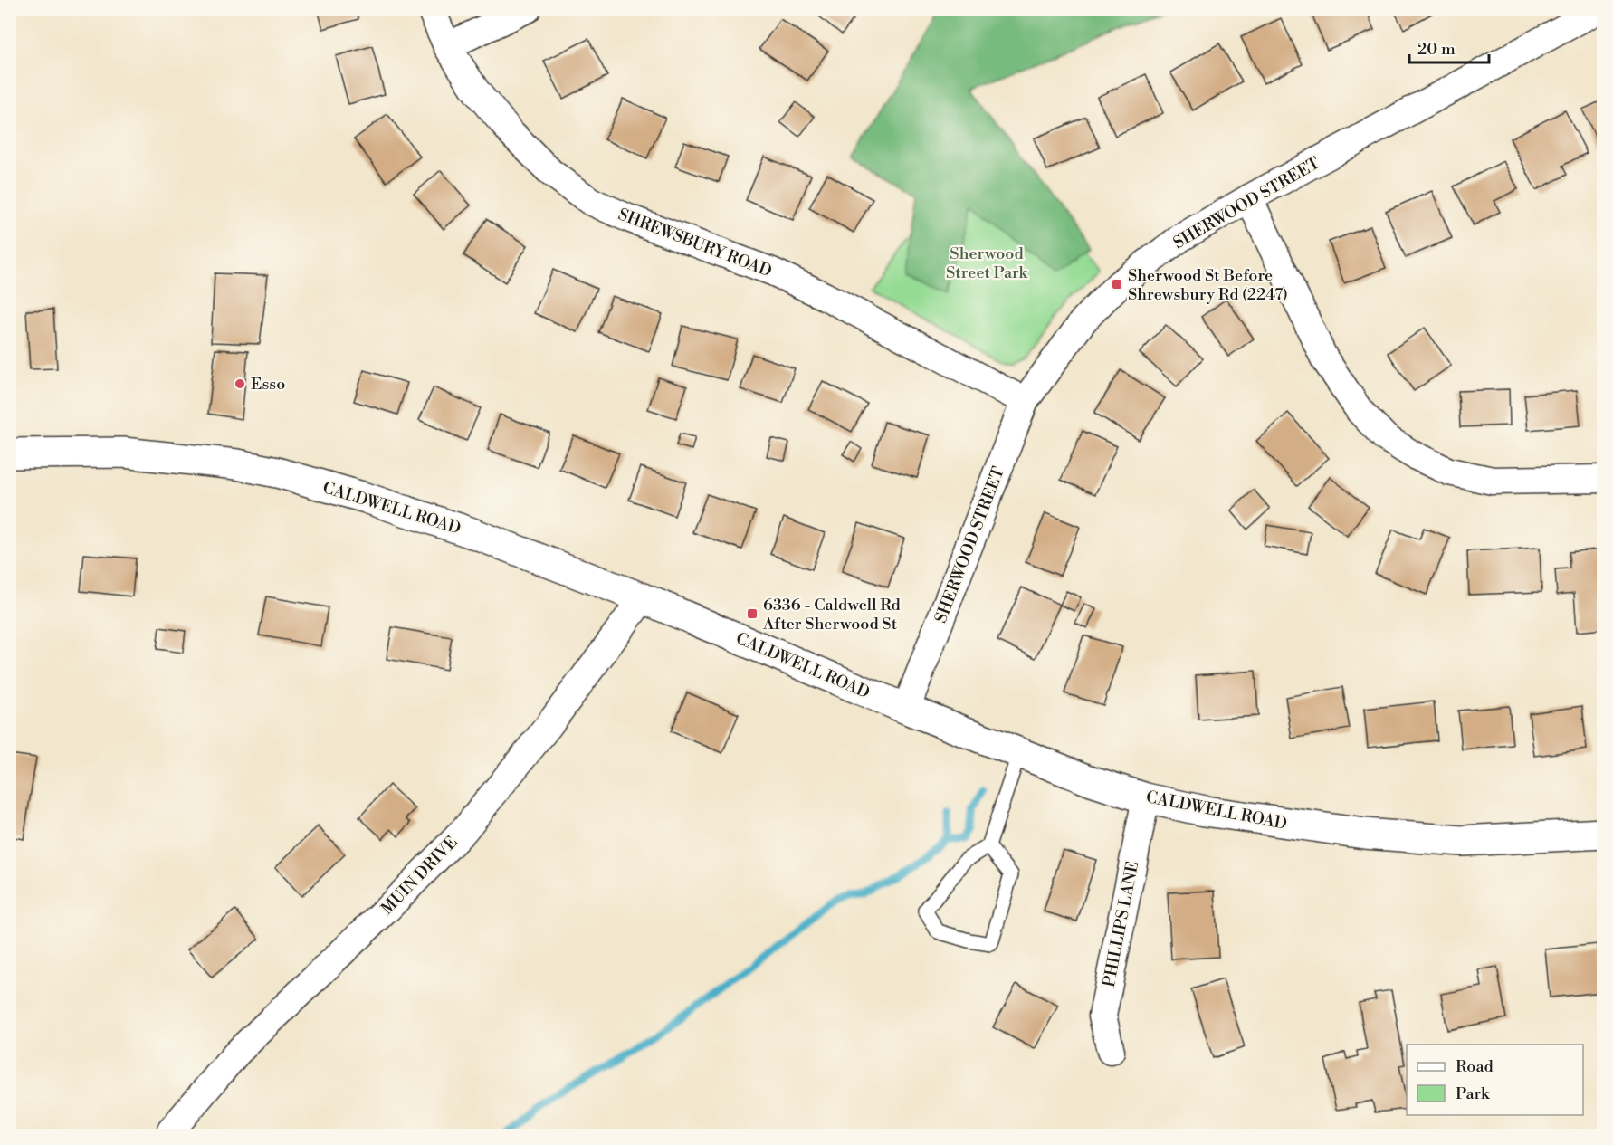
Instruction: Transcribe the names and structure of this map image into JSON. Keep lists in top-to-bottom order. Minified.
{"streets":{"street":["SHERWOOD STREET","SHREWSBURY ROAD","CALDWELL ROAD","MUIN DRIVE","PHILLIPS LANE"]},"crossings":[["SHERWOOD STREET","SHREWSBURY ROAD"],["SHERWOOD STREET","CALDWELL ROAD"],["CALDWELL ROAD","MUIN DRIVE"],["CALDWELL ROAD","PHILLIPS LANE"]],"parks":["Sherwood Street Park"],"places":{"transit":["Sherwood St Before Shrewsbury Rd (2247)","6336 - Caldwell Rd After Sherwood St"],"other":["Esso"]},"legend":["Road","Park"],"scale_bar":"20 m"}
